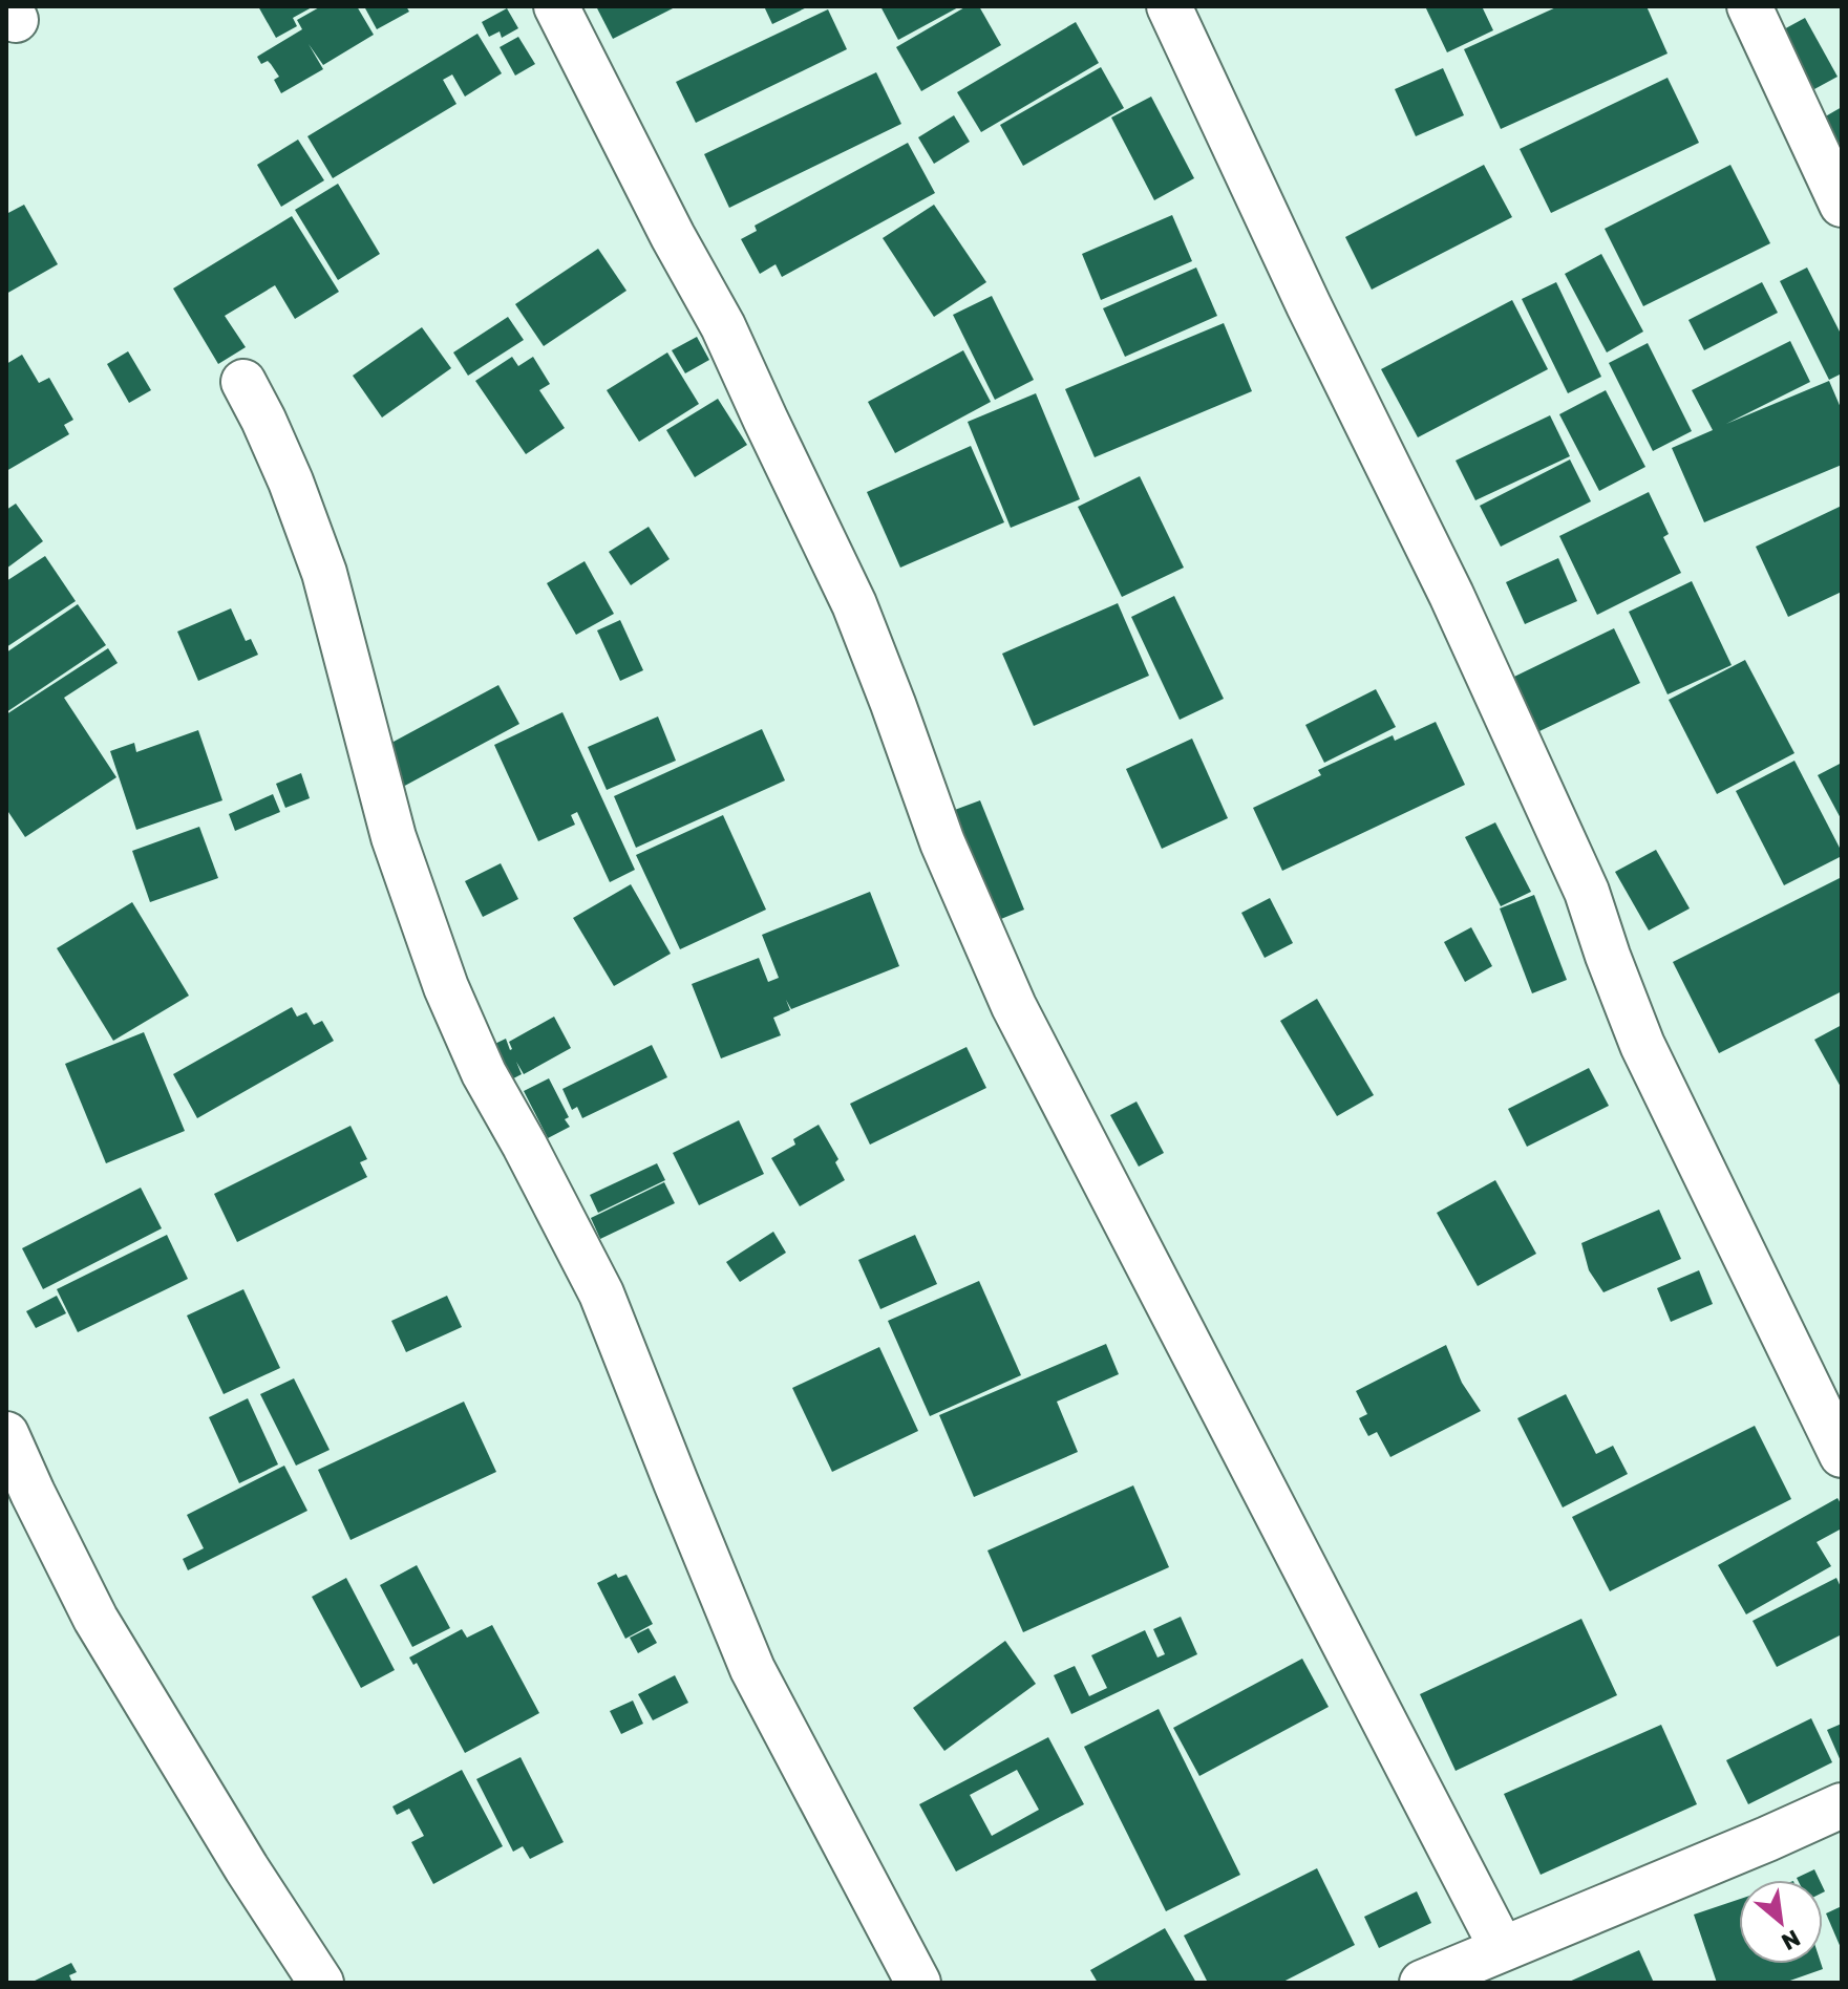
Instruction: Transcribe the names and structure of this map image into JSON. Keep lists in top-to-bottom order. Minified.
{"north":"bottom right"}
